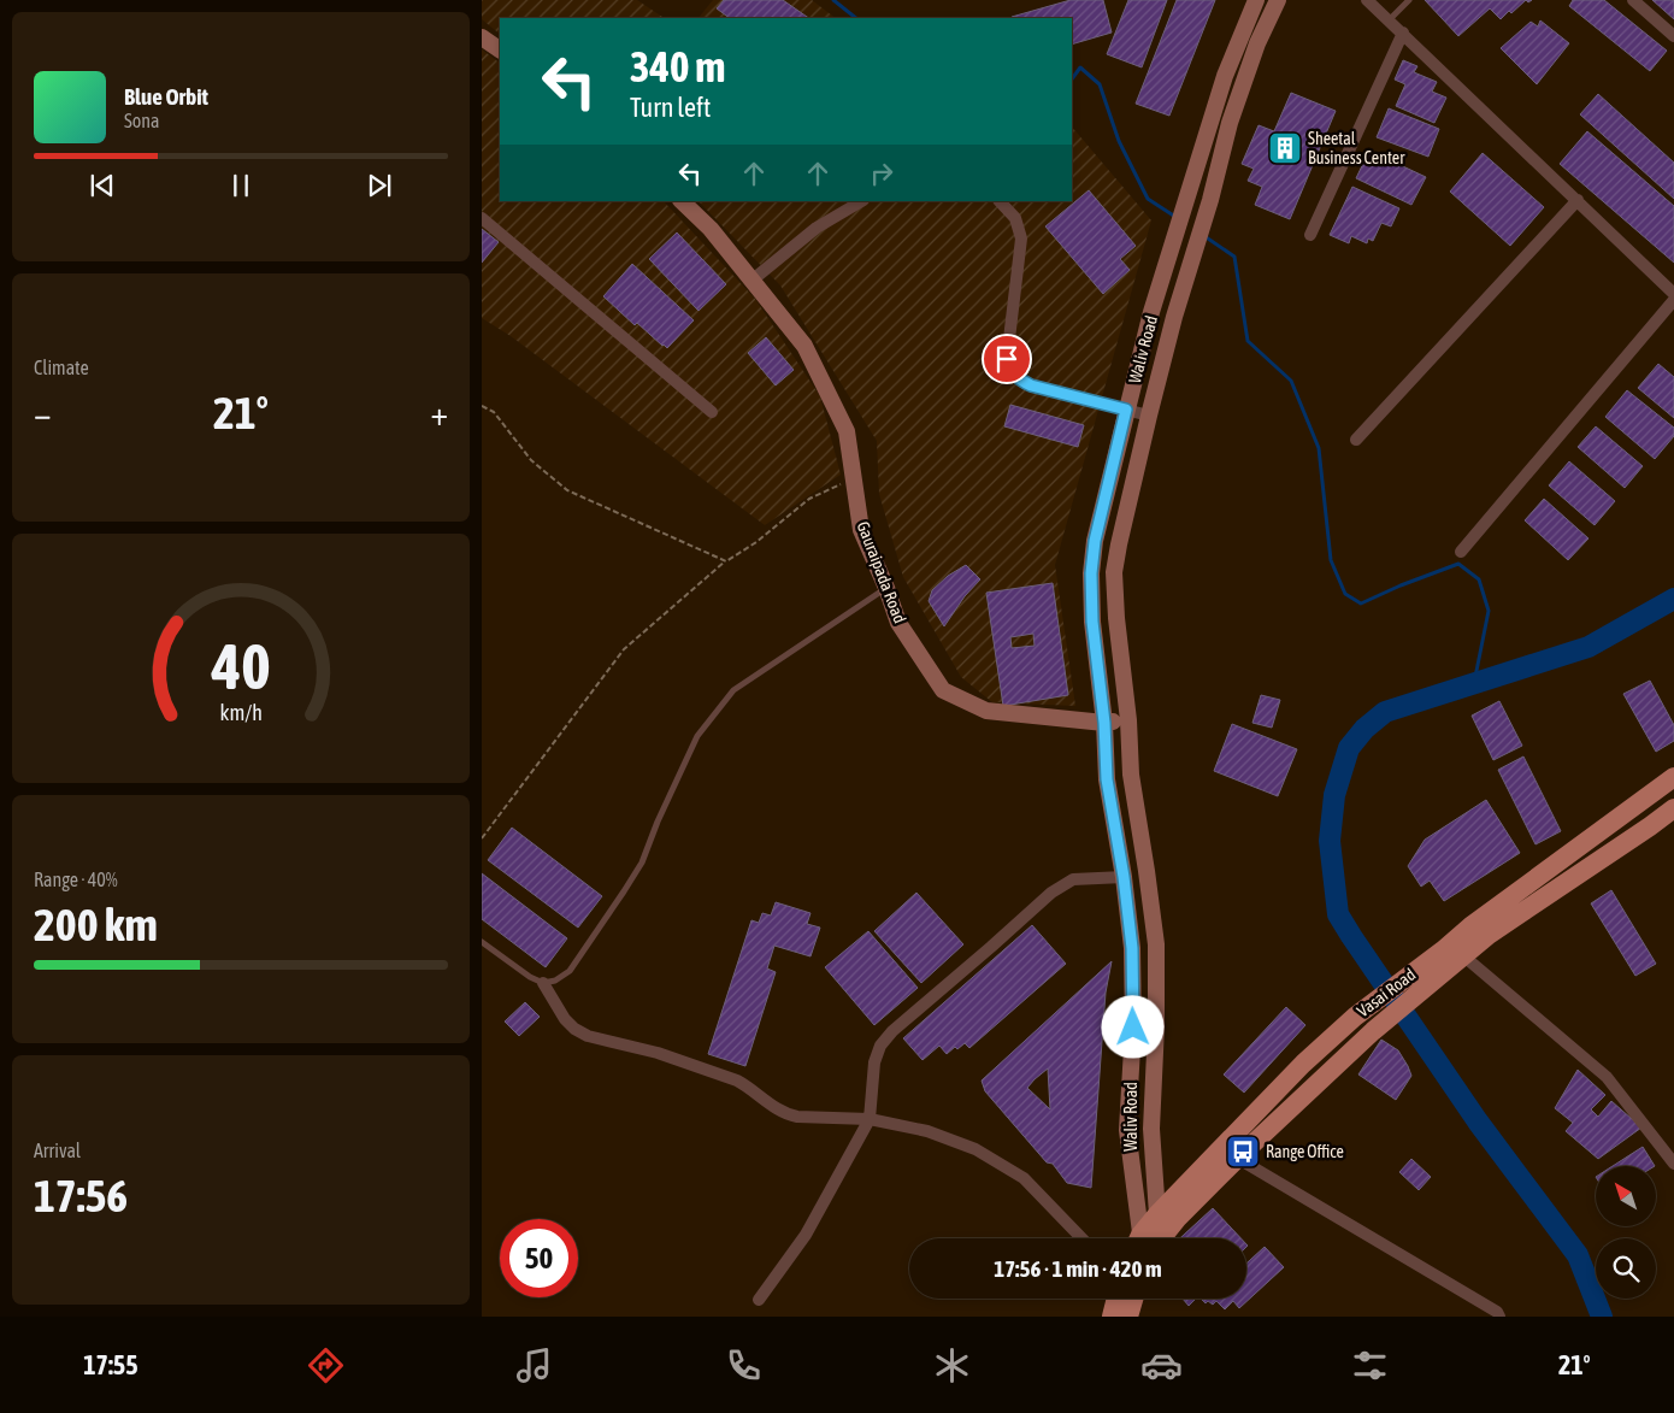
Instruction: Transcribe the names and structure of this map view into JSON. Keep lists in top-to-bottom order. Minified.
{"streets":{"main road":["Waliv Road","Gauraipada Road","Vasai Road"]},"crossings":[["Waliv Road","Gauraipada Road"],["Waliv Road","Vasai Road"]],"places":{"building":["Sheetal Business Center"],"bus stop":["Range Office"]},"north":"top left","page":{"turn":["340 m","Turn left"],"song":["Blue Orbit","Sona"],"tile":["Climate",["Range · 40%","200 km"],["Arrival","17:56"]],"heat":["−","21°","+"],"limit":"50","trip":"17:56 · 1 min · 420 m","tabs":["17:55","21°"],"gauge":["40","km/h"]}}
